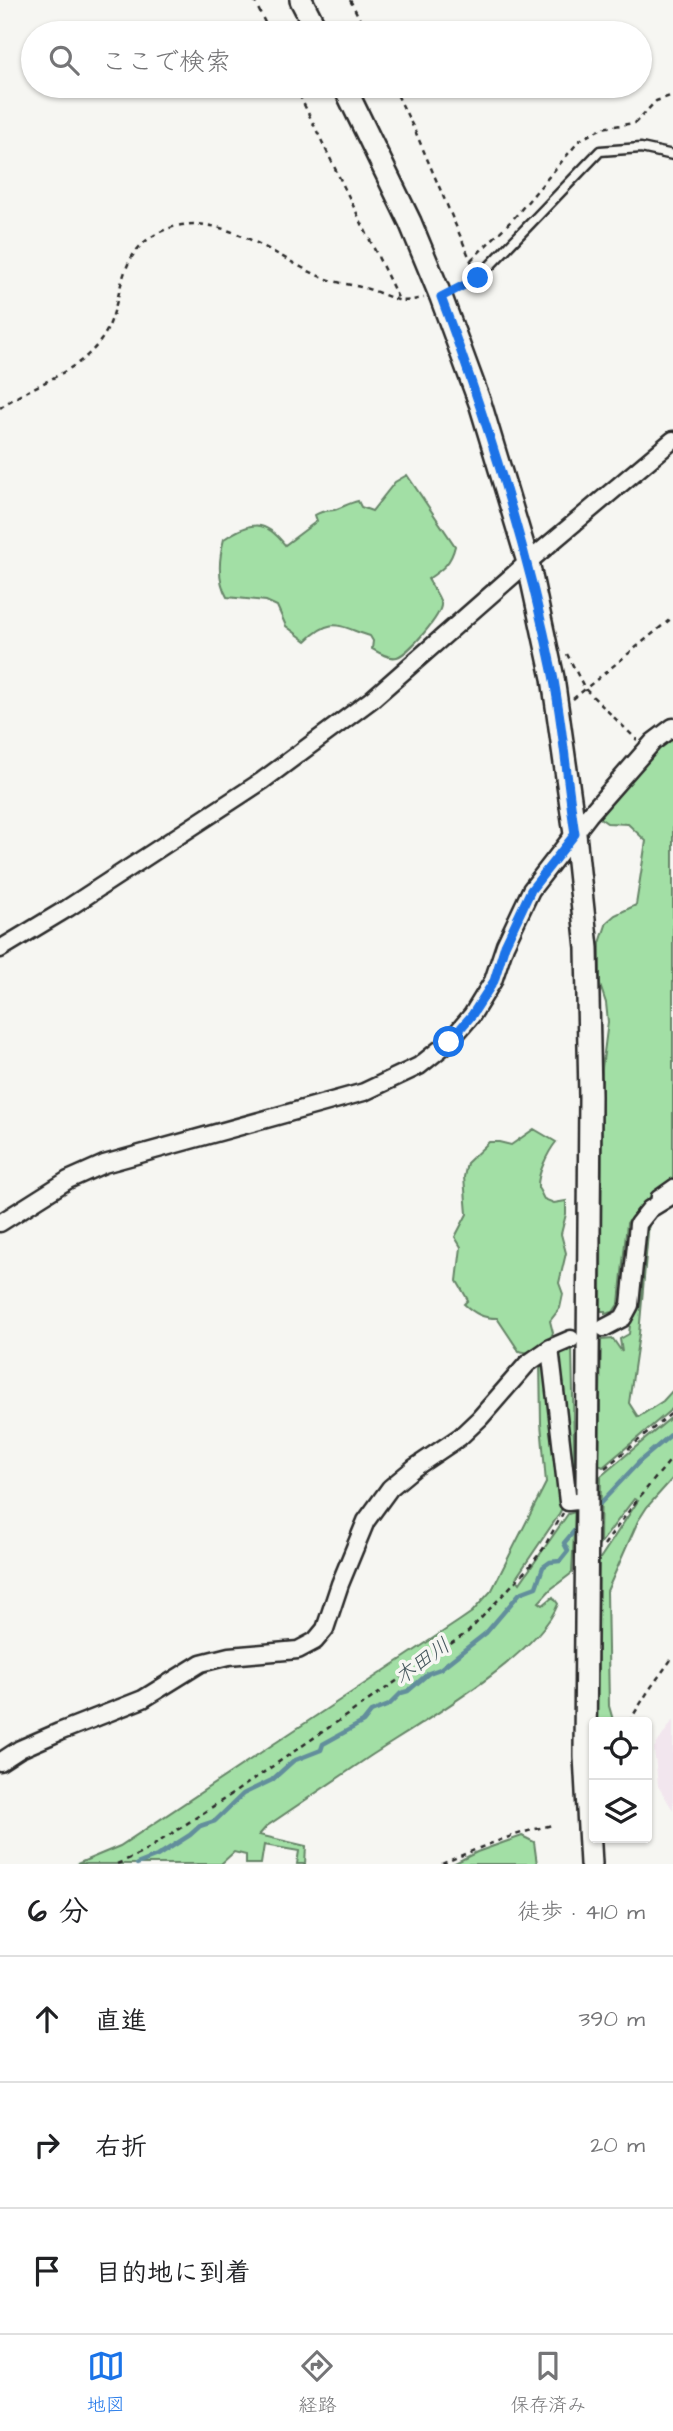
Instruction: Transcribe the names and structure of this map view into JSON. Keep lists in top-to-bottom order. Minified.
{"water":["木田川"],"page":{"search":"ここで検索","heading":["6 分","徒歩 · 410 m"],"list":[["直進","390 m"],["右折","20 m"],"目的地に到着"],"nav":["地図","経路","保存済み"]}}
